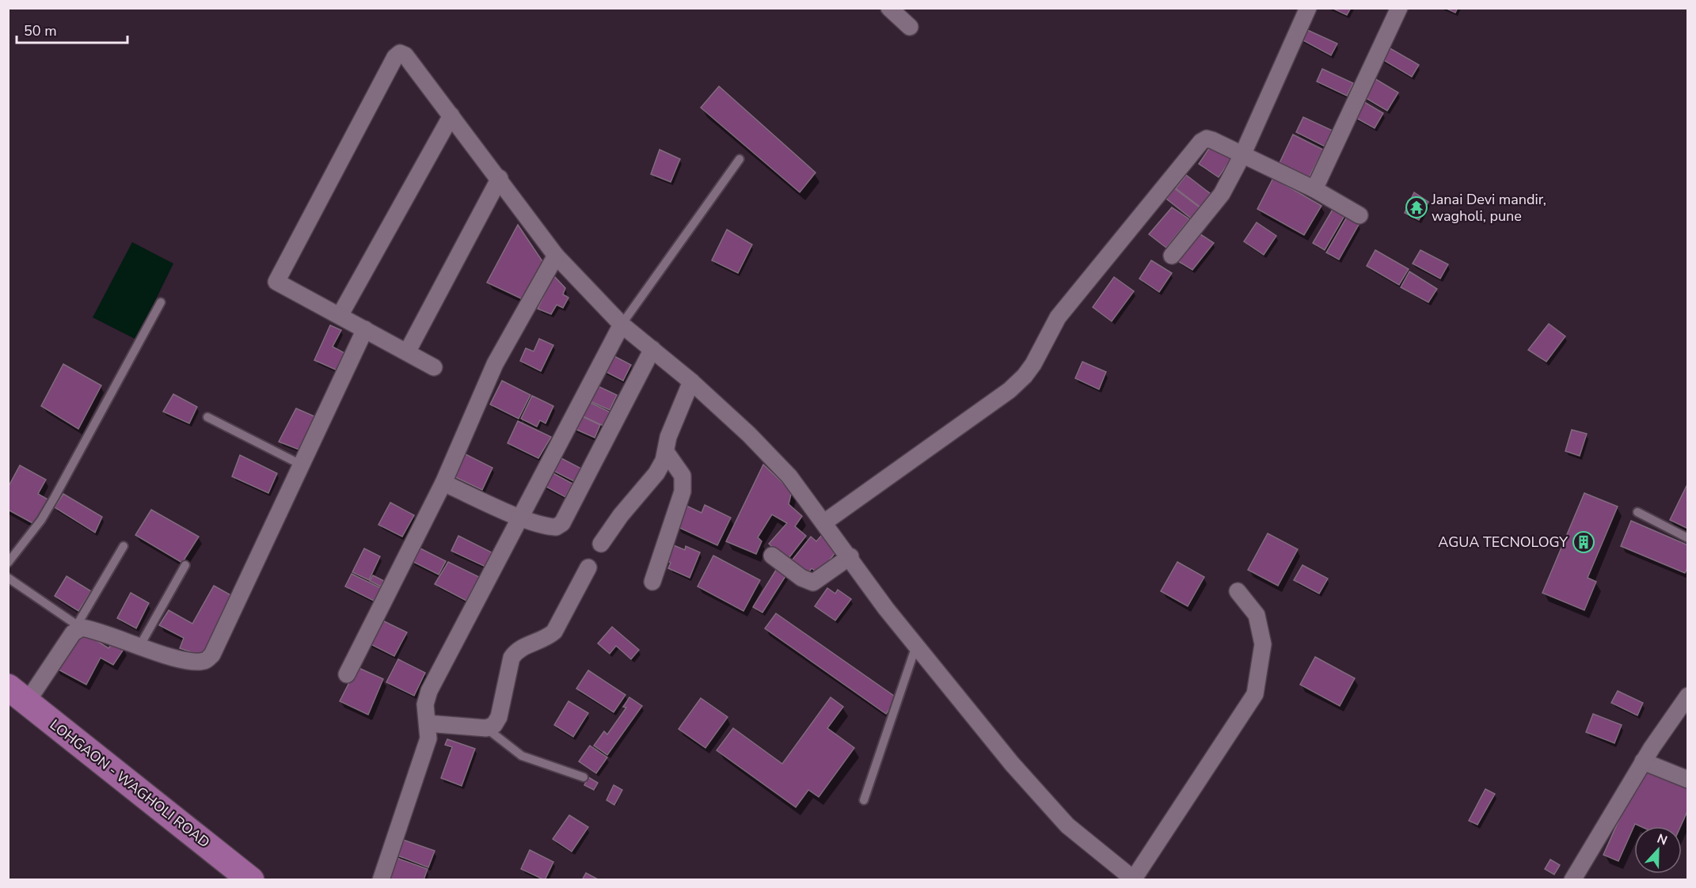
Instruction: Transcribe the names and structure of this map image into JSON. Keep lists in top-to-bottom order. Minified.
{"streets":{"main road":["LOHGAON - WAGHOLI ROAD"]},"places":{"temple":["Janai Devi mandir, wagholi, pune"],"building":["AGUA TECNOLOGY"]},"scale_bar":"50 m","north":"top"}
